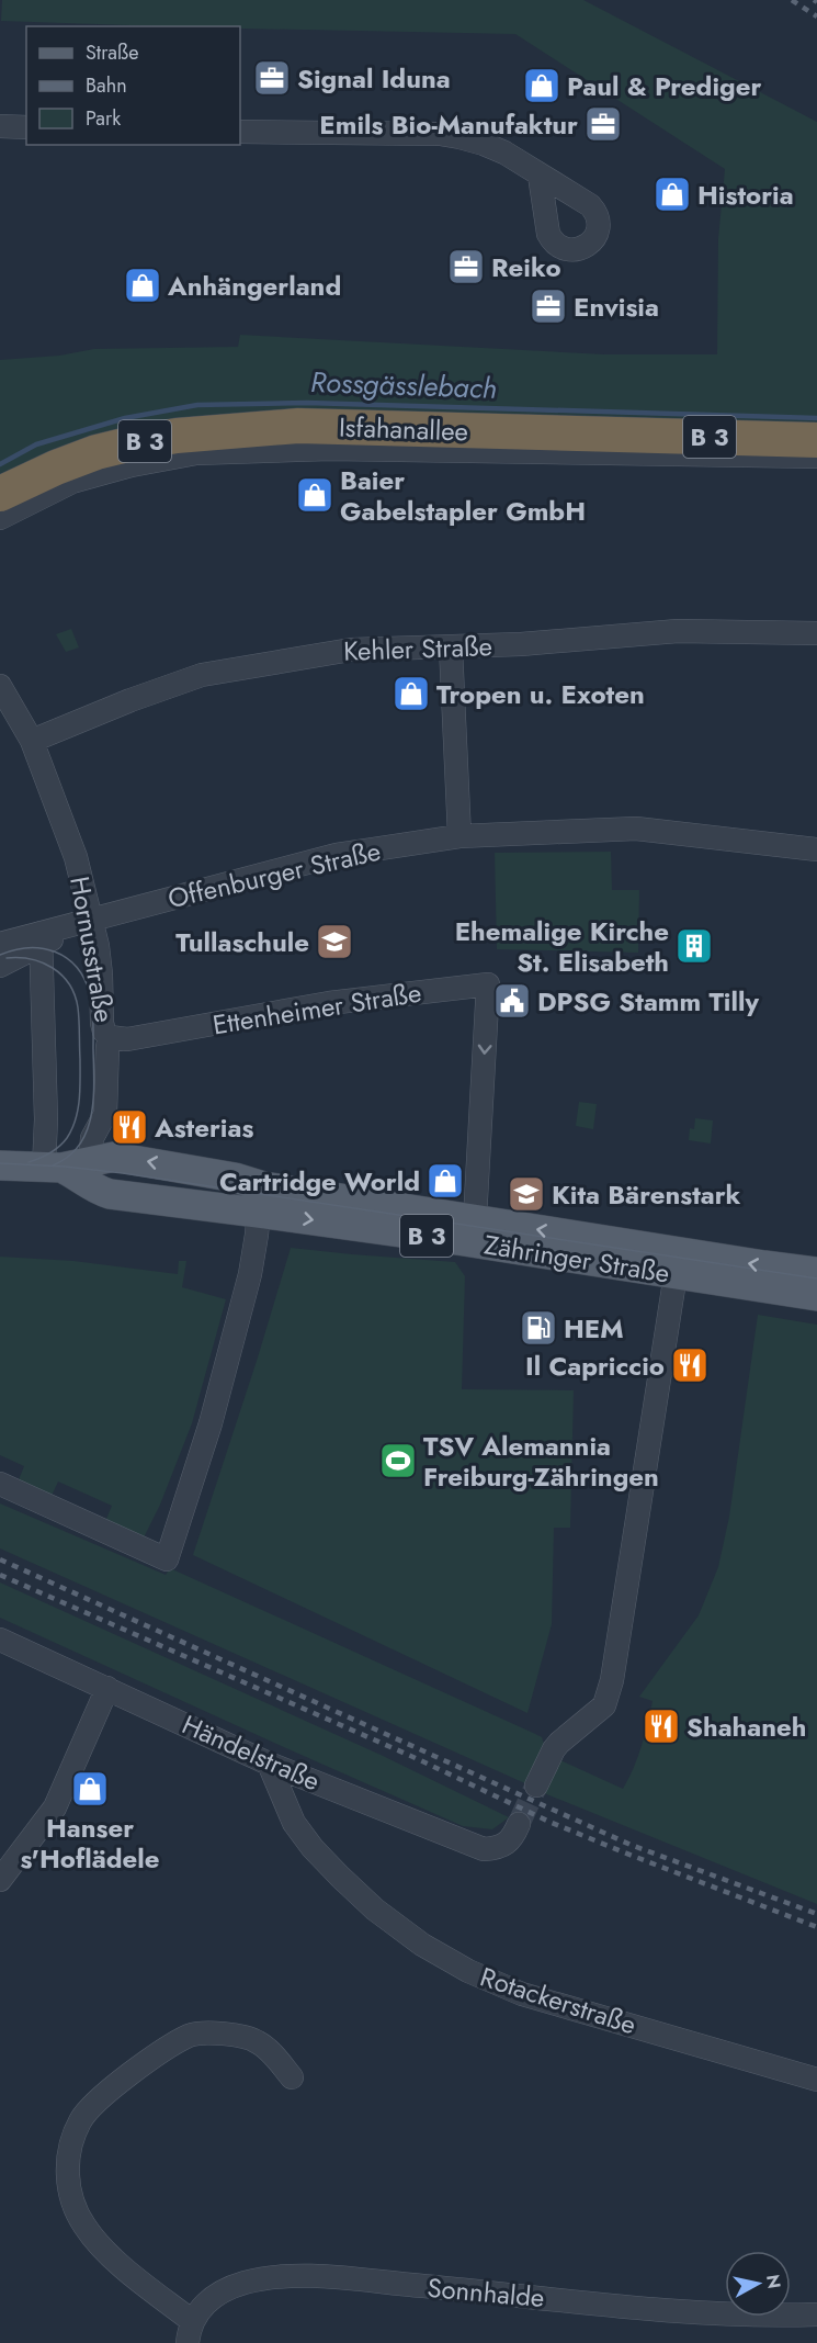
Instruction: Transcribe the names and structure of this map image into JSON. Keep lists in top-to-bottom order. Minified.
{"streets":{"highway":["Isfahanallee","B 3"],"main road":["Zähringer Straße"],"street":["Kehler Straße","Offenburger Straße","Hornusstraße","Ettenheimer Straße","Händelstraße","Rotackerstraße","Sonnhalde"]},"crossings":[["Kehler Straße","Hornusstraße"],["Offenburger Straße","Hornusstraße"],["Hornusstraße","Ettenheimer Straße"],["Hornusstraße","Zähringer Straße"],["Ettenheimer Straße","Zähringer Straße"],["Händelstraße","Rotackerstraße"]],"water":["Rossgässlebach"],"places":{"office":["Signal Iduna","Emils Bio-Manufaktur","Reiko","Envisia"],"shop":["Paul & Prediger","Historia","Anhängerland","Baier Gabelstapler GmbH","Tropen u. Exoten","Cartridge World","Hanser s'Hoflädele"],"school or university":["Tullaschule","Kita Bärenstark"],"building":["Ehemalige Kirche St. Elisabeth"],"public building":["DPSG Stamm Tilly"],"restaurant":["Asterias","Il Capriccio","Shahaneh"],"fuel station":["HEM"],"sports":["TSV Alemannia Freiburg-Zähringen"]},"legend":["Straße","Bahn","Park"],"north":"right"}
